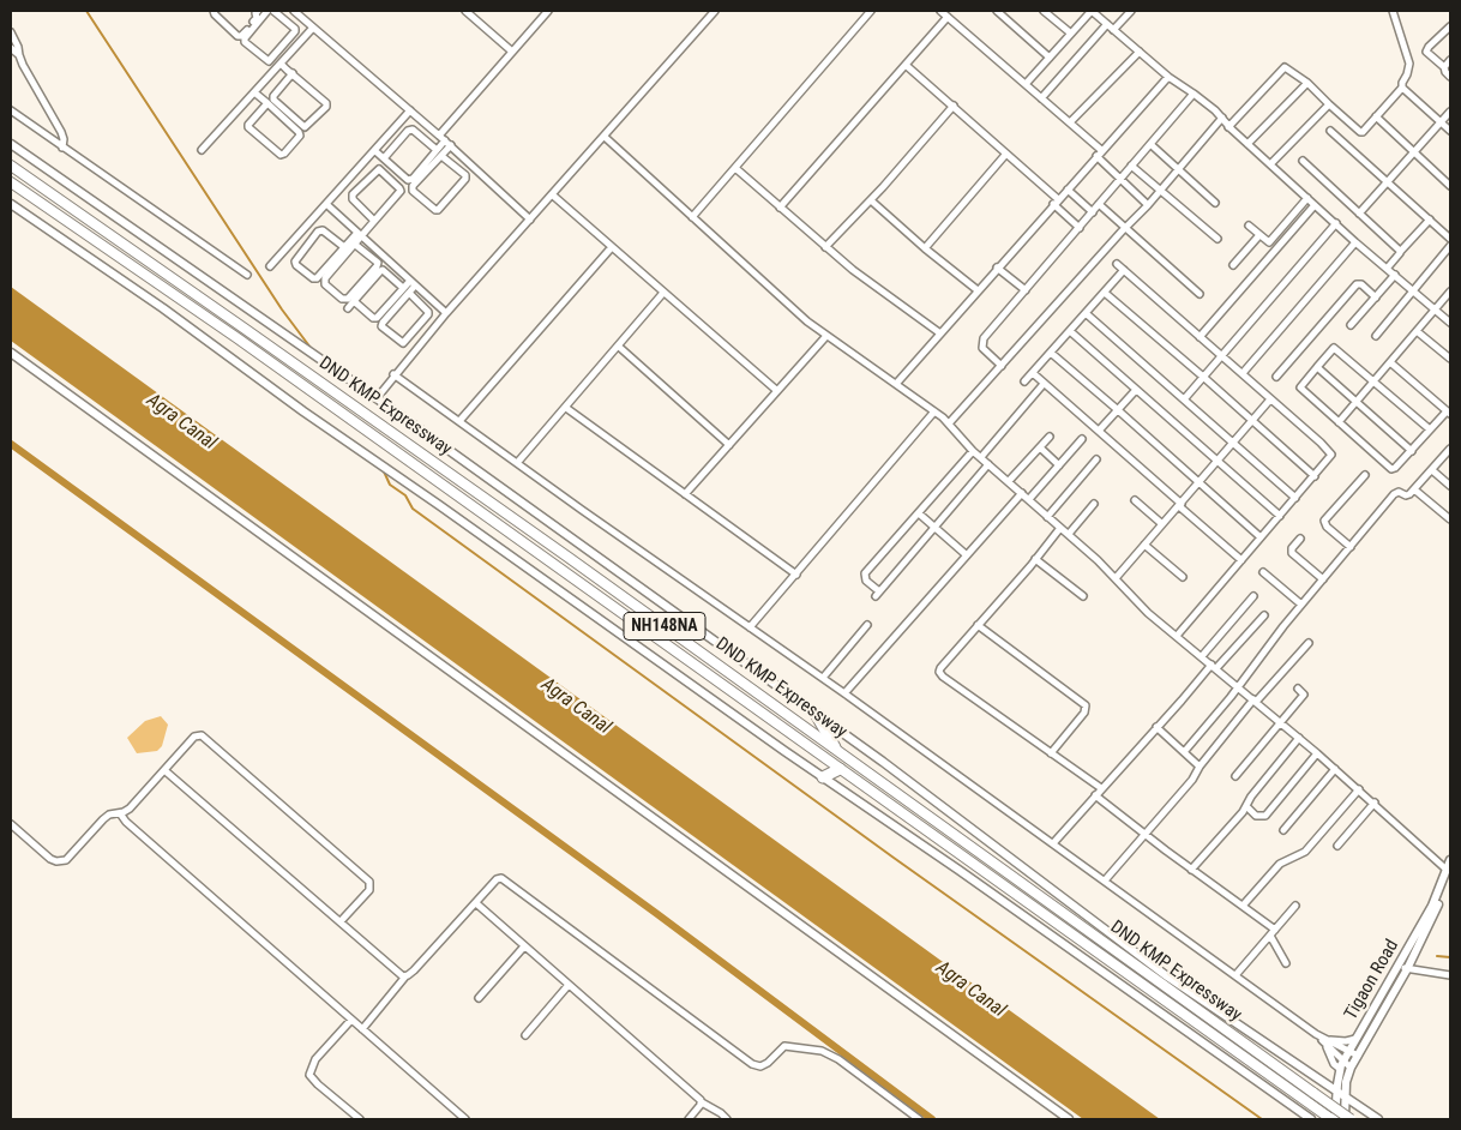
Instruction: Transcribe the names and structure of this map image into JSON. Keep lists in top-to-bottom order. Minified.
{"streets":{"highway":["DND KMP Expressway","NH148NA"],"street":["Tigaon Road"]},"crossings":[["DND KMP Expressway","Tigaon Road"]],"water":["Agra Canal"]}
